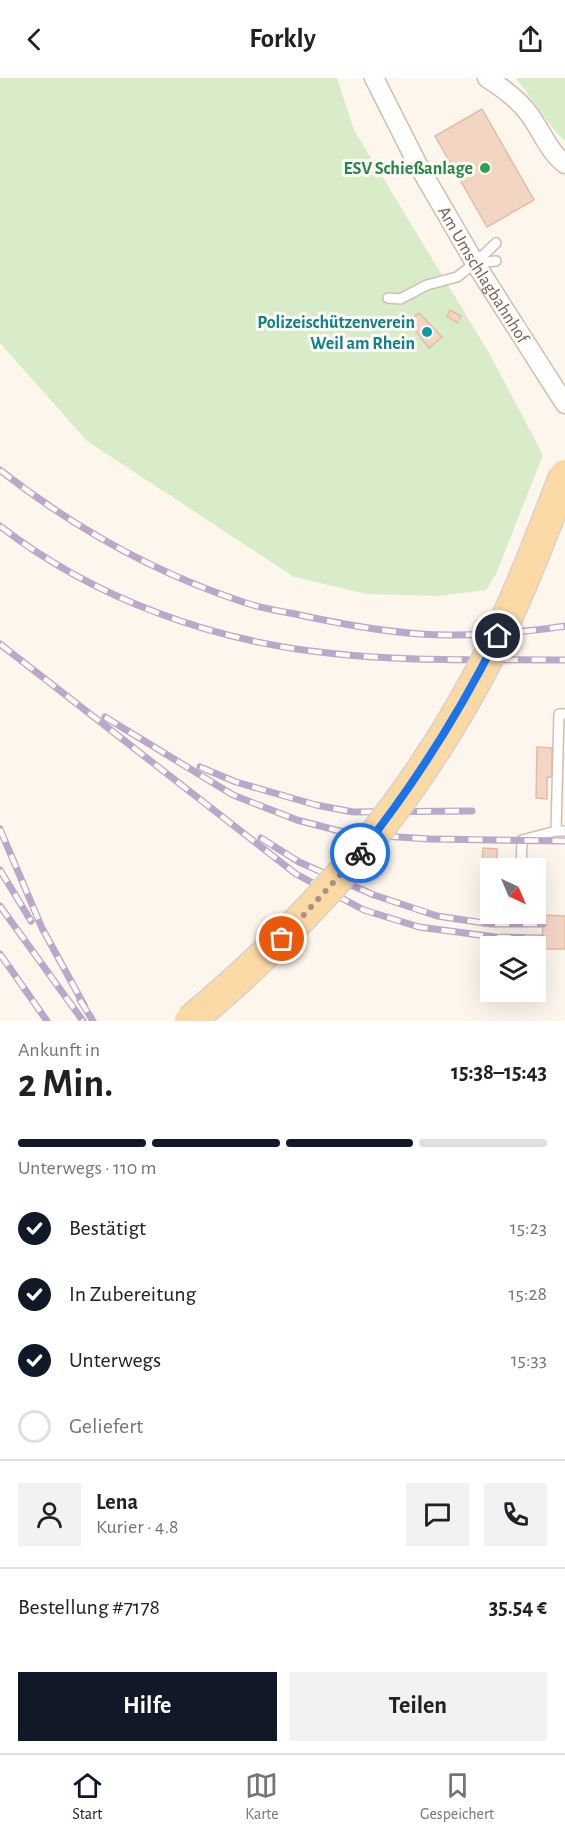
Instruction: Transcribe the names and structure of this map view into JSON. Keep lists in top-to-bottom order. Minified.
{"streets":{"street":["Am Umschlagbahnhof"]},"places":["ESV Schießanlage","Polizeischützenverein Weil am Rhein"],"north":"bottom right","page":{"header":"Forkly","heading":["2 Min.","Ankunft in","15:38–15:43"],"panel":["Lena","Kurier · 4.8","Bestellung #7178","35.54 €"],"bar":"Unterwegs · 110 m","list":[["Bestätigt","15:23"],["In Zubereitung","15:28"],["Unterwegs","15:33"],"Geliefert"],"buttons":["Hilfe","Teilen"],"tabs":["Start","Karte","Gespeichert"]}}
